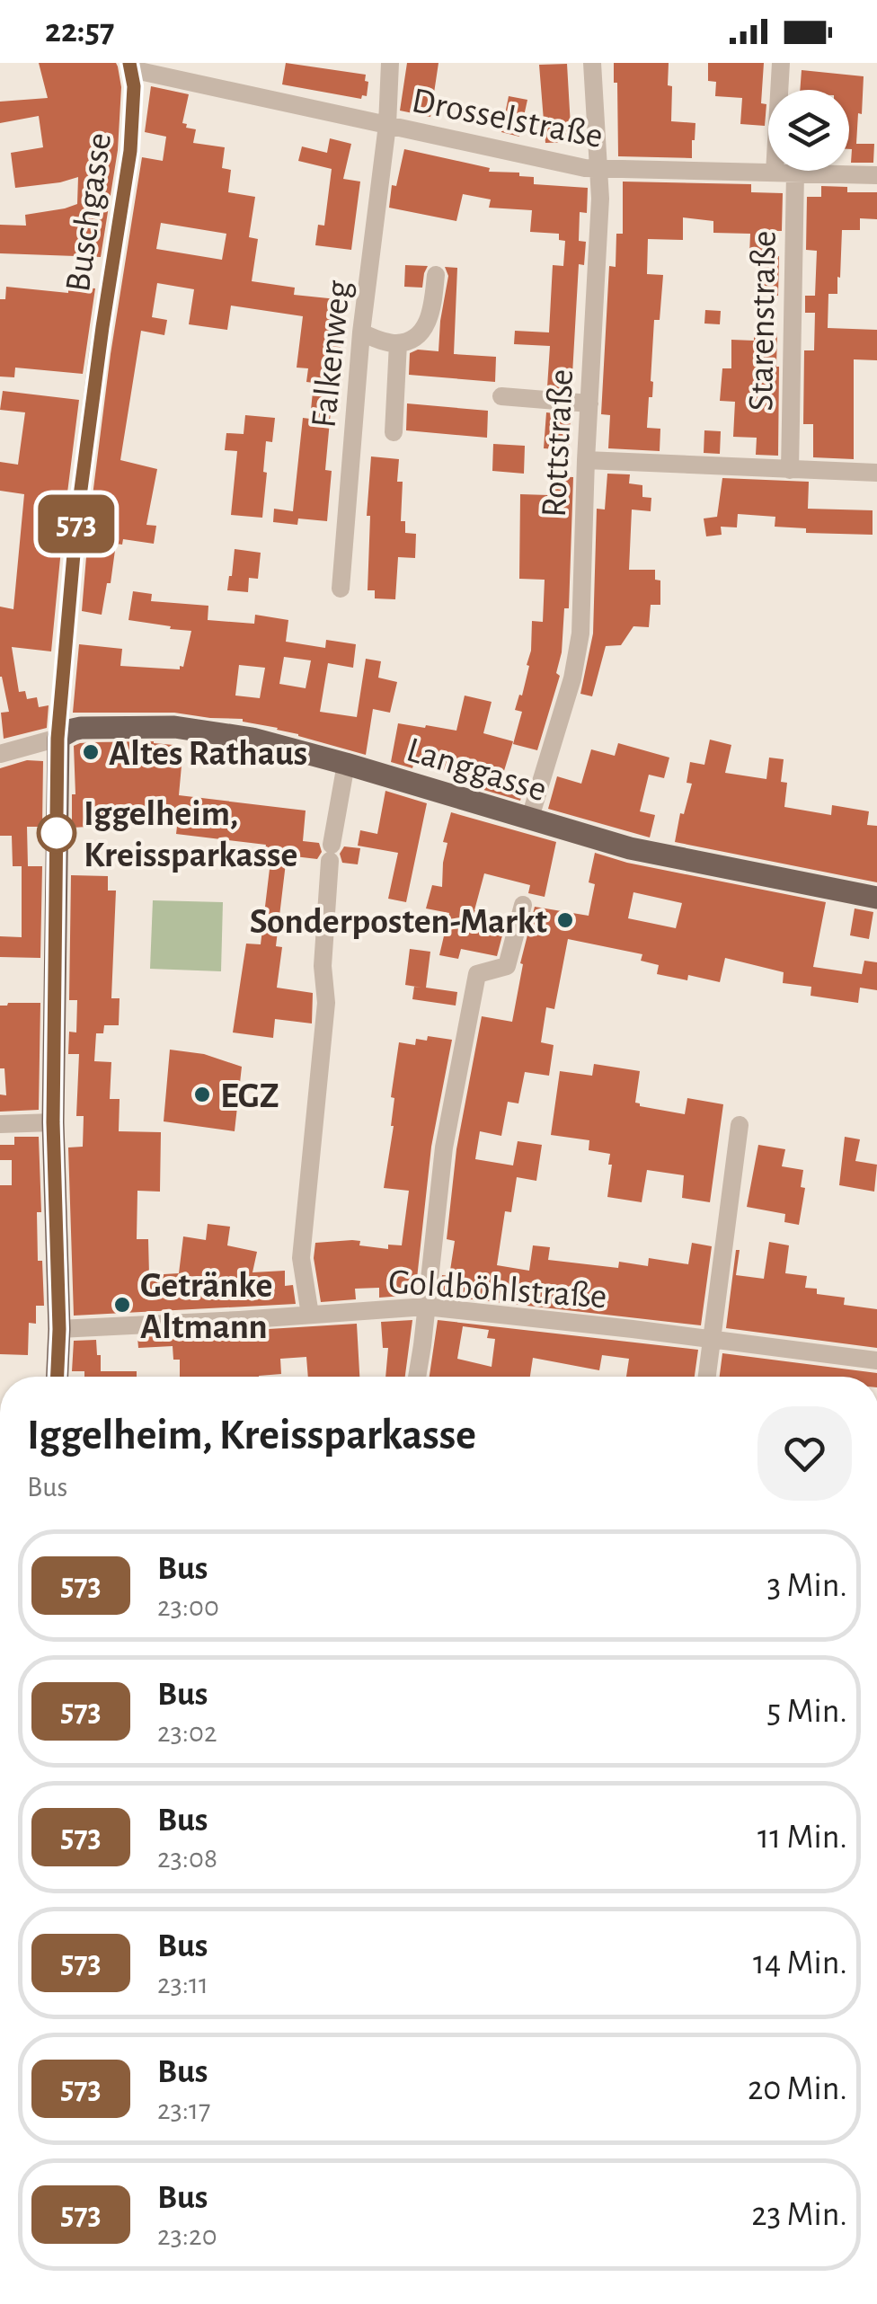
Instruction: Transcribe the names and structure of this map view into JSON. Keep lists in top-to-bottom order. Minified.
{"streets":{"main road":["Langgasse"],"street":["Drosselstraße","Buschgasse","Starenstraße","Falkenweg","Rottstraße","Goldböhlstraße"]},"crossings":[["Drosselstraße","Buschgasse"],["Drosselstraße","Starenstraße"],["Drosselstraße","Falkenweg"],["Drosselstraße","Rottstraße"],["Buschgasse","Langgasse"],["Rottstraße","Langgasse"]],"places":["Altes Rathaus","Iggelheim, Kreissparkasse","Sonderposten-Markt","EGZ","Getränke Altmann"],"lines":["bus line 573"],"page":{"status":"22:57","on_map":"573","heading":["Iggelheim, Kreissparkasse","Bus"],"list":[{"mark":"573","name":"Bus","note":"23:00","value":"3 Min."},{"mark":"573","name":"Bus","note":"23:02","value":"5 Min."},{"mark":"573","name":"Bus","note":"23:08","value":"11 Min."},{"mark":"573","name":"Bus","note":"23:11","value":"14 Min."},{"mark":"573","name":"Bus","note":"23:17","value":"20 Min."},{"mark":"573","name":"Bus","note":"23:20","value":"23 Min."}]}}
